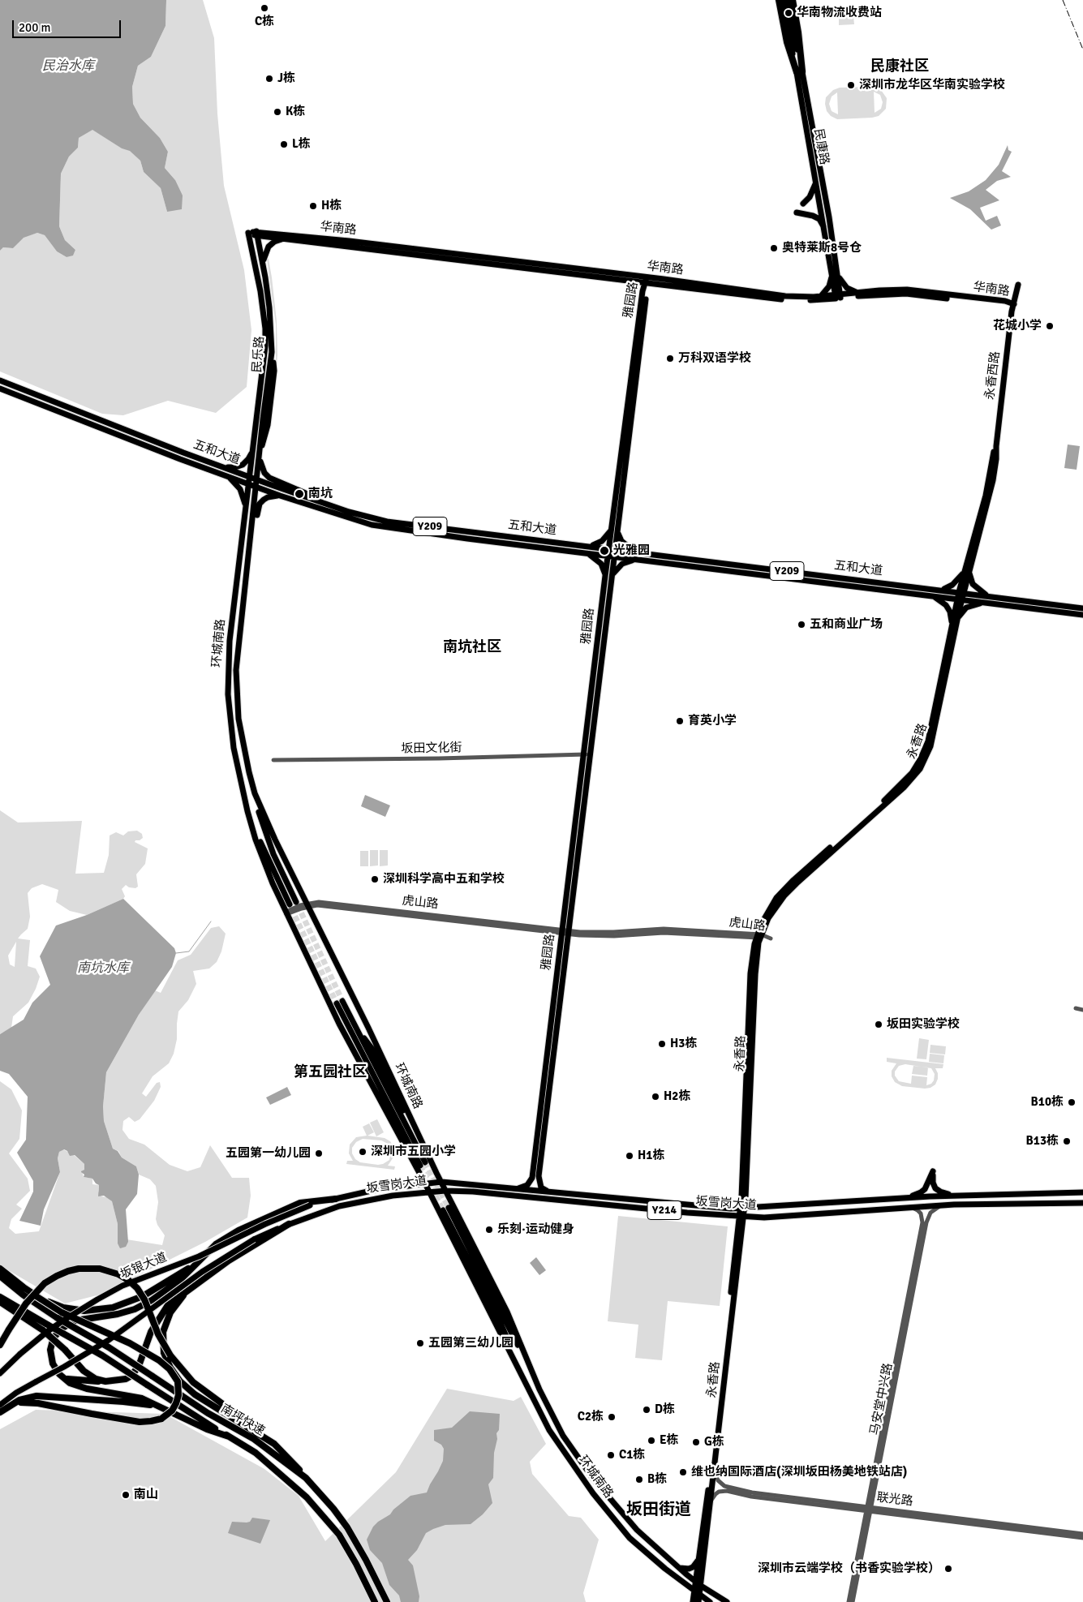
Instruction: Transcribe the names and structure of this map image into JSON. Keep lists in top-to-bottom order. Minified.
{"streets":{"highway":["南坪快速"],"main road":["民康路","华南路","雅园路","民乐路","永香西路","五和大道","Y209","环城南路","永香路","坂雪岗大道","Y214","坂银大道"],"street":["坂田文化街","虎山路","马安堂中兴路","联光路"]},"crossings":[["民康路","华南路"],["华南路","雅园路"],["华南路","民乐路"],["华南路","永香西路"],["雅园路","五和大道"],["雅园路","坂田文化街"],["雅园路","虎山路"],["雅园路","坂雪岗大道"],["民乐路","五和大道"],["民乐路","环城南路"],["永香西路","五和大道"],["永香西路","永香路"],["五和大道","环城南路"],["五和大道","永香路"],["环城南路","永香路"],["环城南路","虎山路"],["环城南路","坂雪岗大道"],["永香路","虎山路"],["永香路","坂雪岗大道"],["永香路","联光路"],["坂雪岗大道","坂银大道"],["坂雪岗大道","马安堂中兴路"],["马安堂中兴路","联光路"]],"districts":["民康社区","南坑社区","第五园社区","坂田街道"],"water":["民治水库","南坑水库"],"places":["C栋","华南物流收费站","J栋","深圳市龙华区华南实验学校","K栋","L栋","H栋","奥特莱斯8号仓","花城小学","万科双语学校","南坑","光雅园","五和商业广场","育英小学","深圳科学高中五和学校","坂田实验学校","H3栋","H2栋","B10栋","B13栋","深圳市五园小学","五园第一幼儿园","H1栋","乐刻·运动健身","五园第三幼儿园","D栋","C2栋","E栋","G栋","C1栋","维也纳国际酒店(深圳坂田杨美地铁站店)","B栋","南山","深圳市云端学校（书香实验学校）"],"scale_bar":"200 m"}
